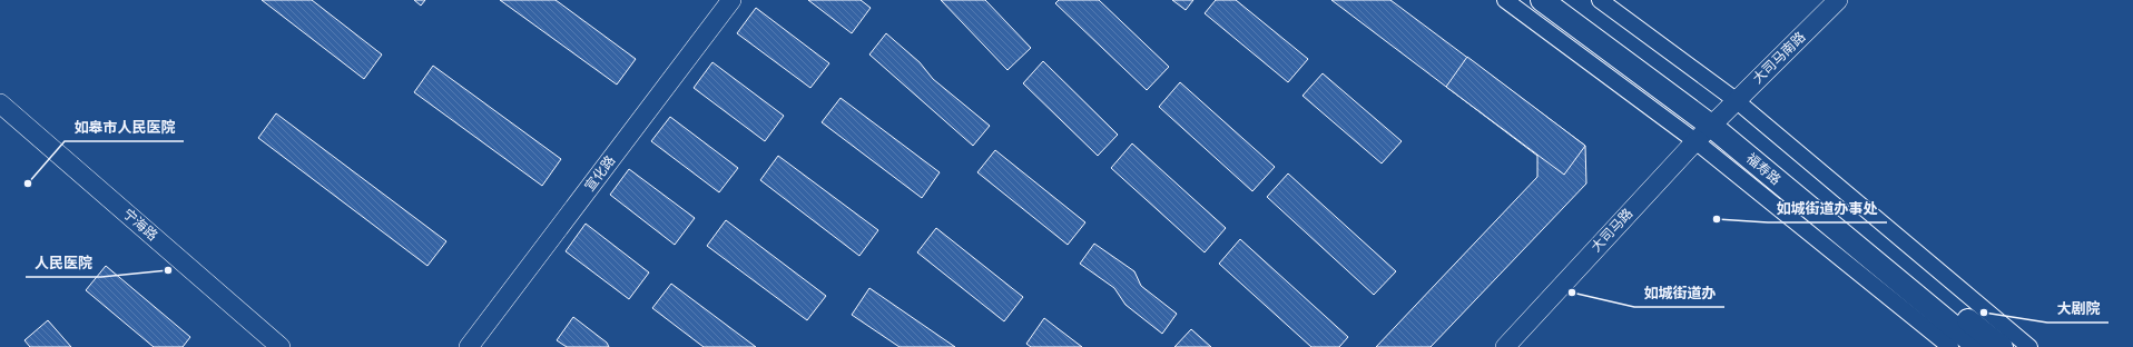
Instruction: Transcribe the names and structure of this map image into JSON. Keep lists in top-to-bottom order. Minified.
{"streets":{"main road":["福寿路"],"street":["大司马南路","宣化路","宁海路","大司马路"]},"crossings":[["大司马南路","福寿路"],["大司马南路","大司马路"],["福寿路","大司马路"]],"places":["如皋市人民医院","如城街道办事处","人民医院","如城街道办","大剧院"]}
